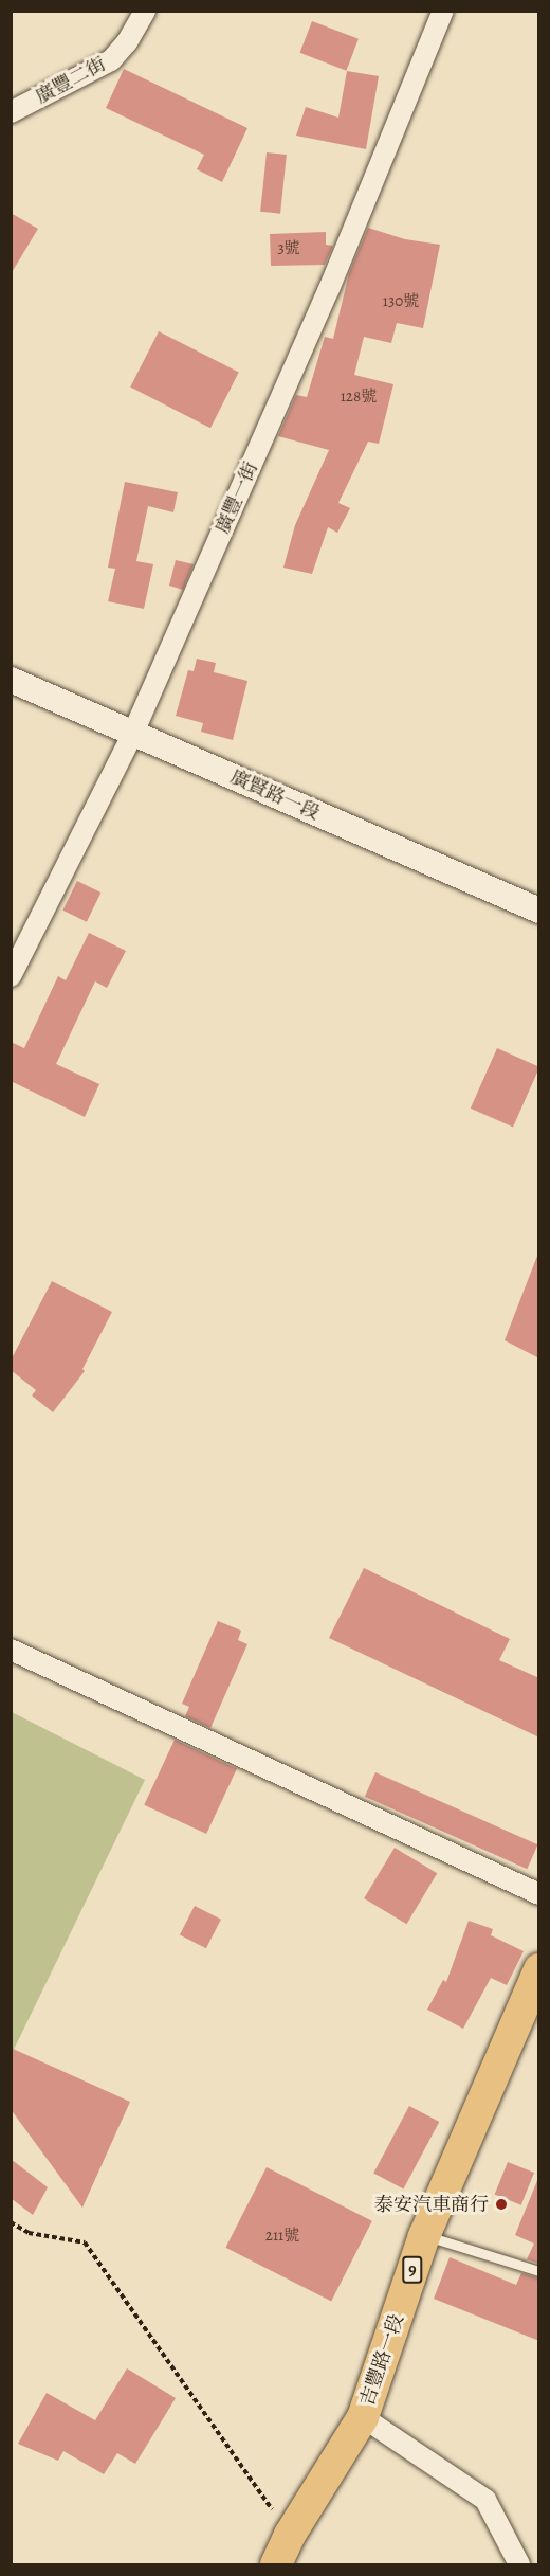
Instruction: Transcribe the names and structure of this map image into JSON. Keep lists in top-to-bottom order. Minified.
{"streets":{"main road":["9","吉豐路一段"],"street":["廣豐二街","廣豐一街","廣賢路一段"]},"crossings":[["廣豐一街","廣賢路一段"]],"places":["泰安汽車商行"],"house_numbers":["3號","130號","128號","211號"]}
